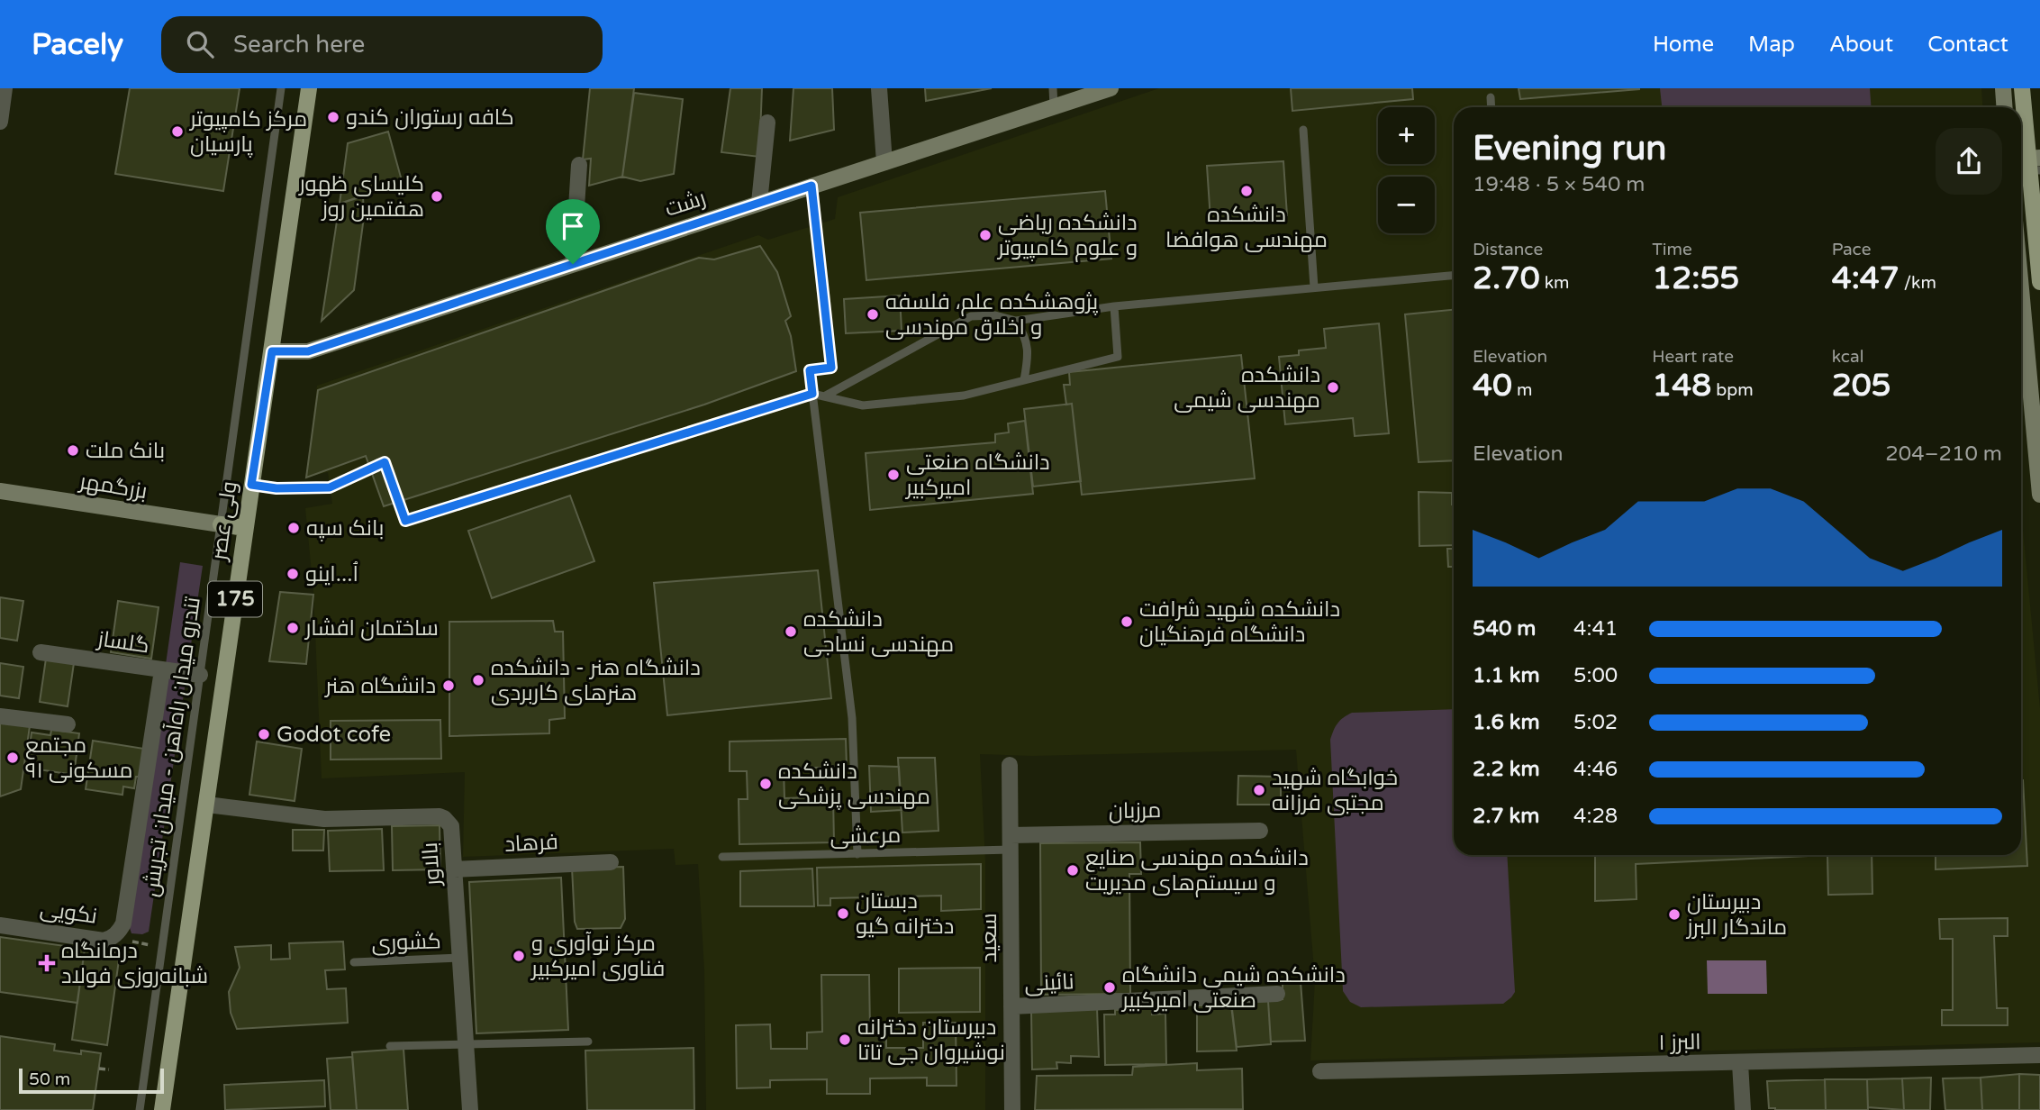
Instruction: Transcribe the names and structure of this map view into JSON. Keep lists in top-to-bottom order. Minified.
{"streets":{"main road":["ولی عصر","175"],"street":["رشت","بزرگمهر","گلساز","مرزبان","فرهاد","بالاور","نکویی","سعید","نائینی","البرز ۱"],"lane":["تندرو میدان راه‌آهن - میدان تجریش","مرعشی","کشوری"]},"crossings":[["رشت","ولی عصر"],["بزرگمهر","تندرو میدان راه‌آهن - میدان تجریش"],["ولی عصر","بالاور"],["گلساز","تندرو میدان راه‌آهن - میدان تجریش"],["گلساز","نکویی"],["مرزبان","مرعشی"],["مرزبان","سعید"],["مرعشی","سعید"],["فرهاد","بالاور"],["بالاور","کشوری"],["سعید","نائینی"]],"places":{"other":["کافه رستوران کندو","مرکز کامپیوتر پارسیان","دانشکده مهندسی هوافضا","کلیسای ظهور هفتمین روز","دانشکده ریاضی و علوم کامپیوتر","پژوهشکده علم، فلسفه و اخلاق مهندسی","دانشکده مهندسی شیمی","بانک ملت","دانشگاه صنعتی امیرکبیر","بانک سپه","اُ...اینو","دانشکده شهید شرافت دانشگاه فرهنگیان","ساختمان افشار","دانشکده مهندسی نساجی","دانشگاه هنر - دانشکده هنرهای کاربردی","دانشگاه هنر","Godot cofe","مجتمع مسکونی ۹۱","دانشکده مهندسی پزشکی","خوابگاه شهيد مجتبى فرزانه","دانشکده مهندسی صنایع و سیستم‌های مدیریت","دبستان دخترانه گیو","دبیرستان ماندگار البرز","مرکز نوآوری و فناوری امیرکبیر","دانشکده شیمی دانشگاه صنعتی امیرکبیر","دبیرستان دخترانه نوشیروان جی تاتا"],"health":["درمانگاه شبانه‌روزی فولاد"]},"scale_bar":"50 m","page":{"header":"Pacely","search":"Search here","nav":["Home","Map","About","Contact"],"map_buttons":["+","−"],"heading":["Evening run","19:48 · 5 × 540 m"],"stats":[["Distance","2.70 km"],["Time","12:55"],["Pace","4:47 /km"],["Elevation","40 m"],["Heart rate","148 bpm"],["kcal","205"]],"chart":["Elevation","204–210 m"],"list":[{"name":"540 m","note":"4:41"},{"name":"1.1 km","note":"5:00"},{"name":"1.6 km","note":"5:02"},{"name":"2.2 km","note":"4:46"},{"name":"2.7 km","note":"4:28"}],"scale":"50 m"}}
